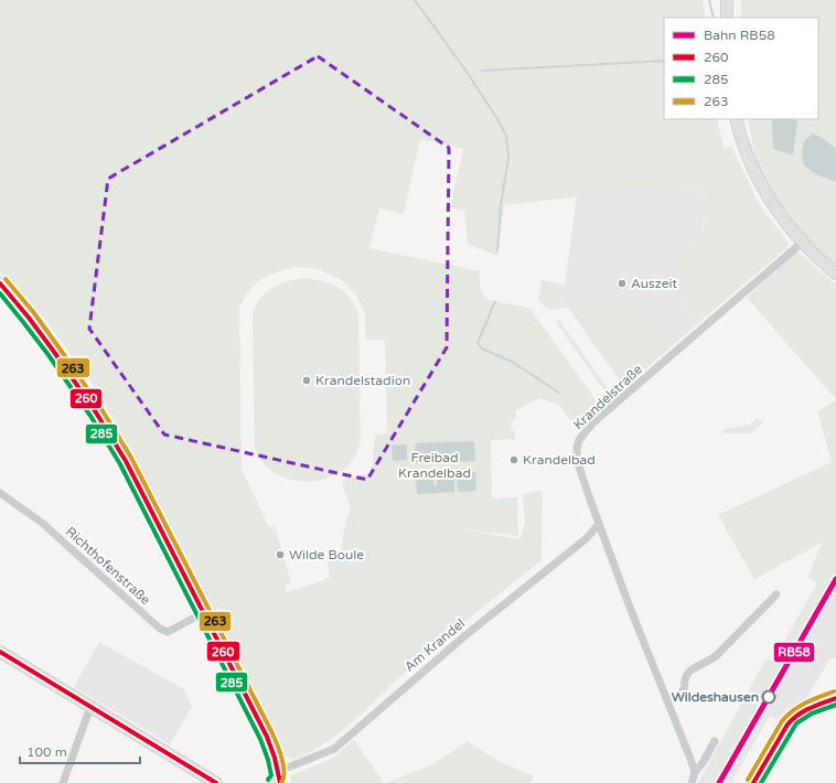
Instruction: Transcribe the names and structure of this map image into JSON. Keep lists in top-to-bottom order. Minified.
{"streets":{"street":["Krandelstraße","Richthofenstraße","Am Krandel"]},"crossings":[["Krandelstraße","Am Krandel"]],"parks":["Freibad Krandelbad"],"places":["Auszeit","Krandelstadion","Krandelbad","Wilde Boule","Wildeshausen"],"lines":["transit line 263","transit line 260","transit line 285","rail line RB58"],"legend":["Bahn RB58","260","285","263"],"scale_bar":"100 m"}
